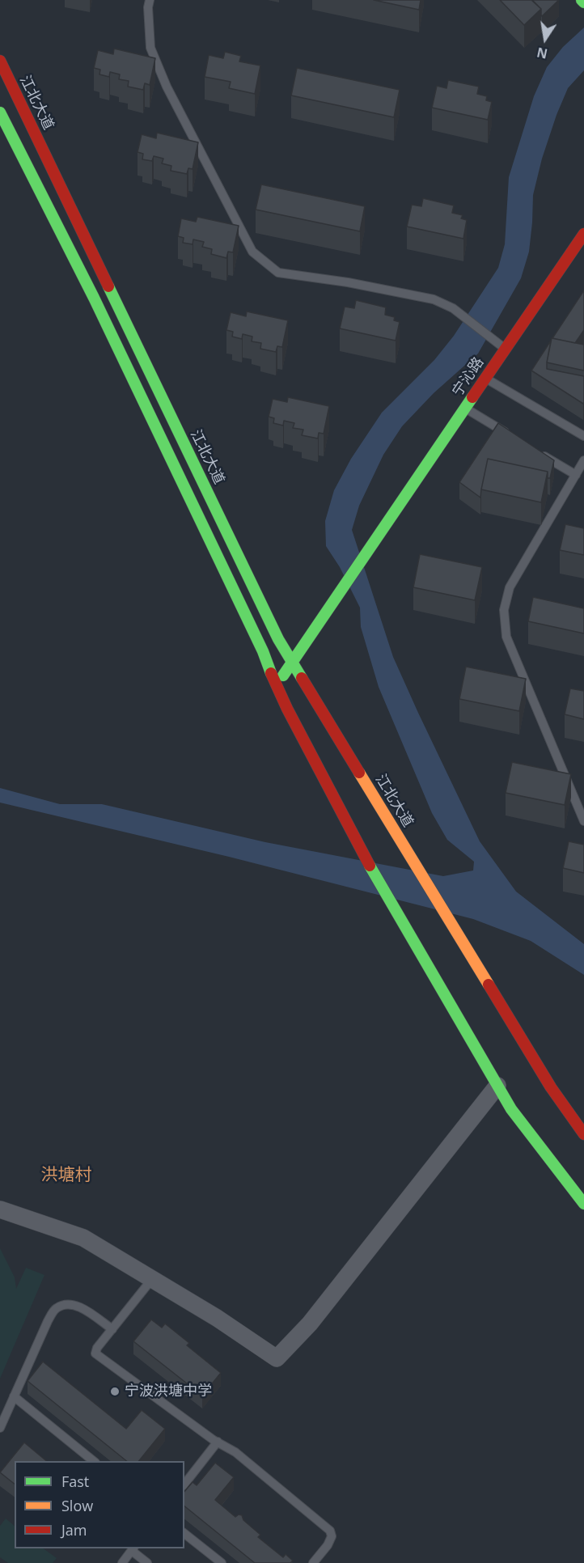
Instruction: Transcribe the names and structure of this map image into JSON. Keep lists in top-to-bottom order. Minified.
{"streets":{"main road":["江北大道","宁沁路"]},"crossings":[["江北大道","宁沁路"]],"districts":["洪塘村"],"places":["宁波洪塘中学"],"legend":["Fast","Slow","Jam"],"north":"bottom"}
